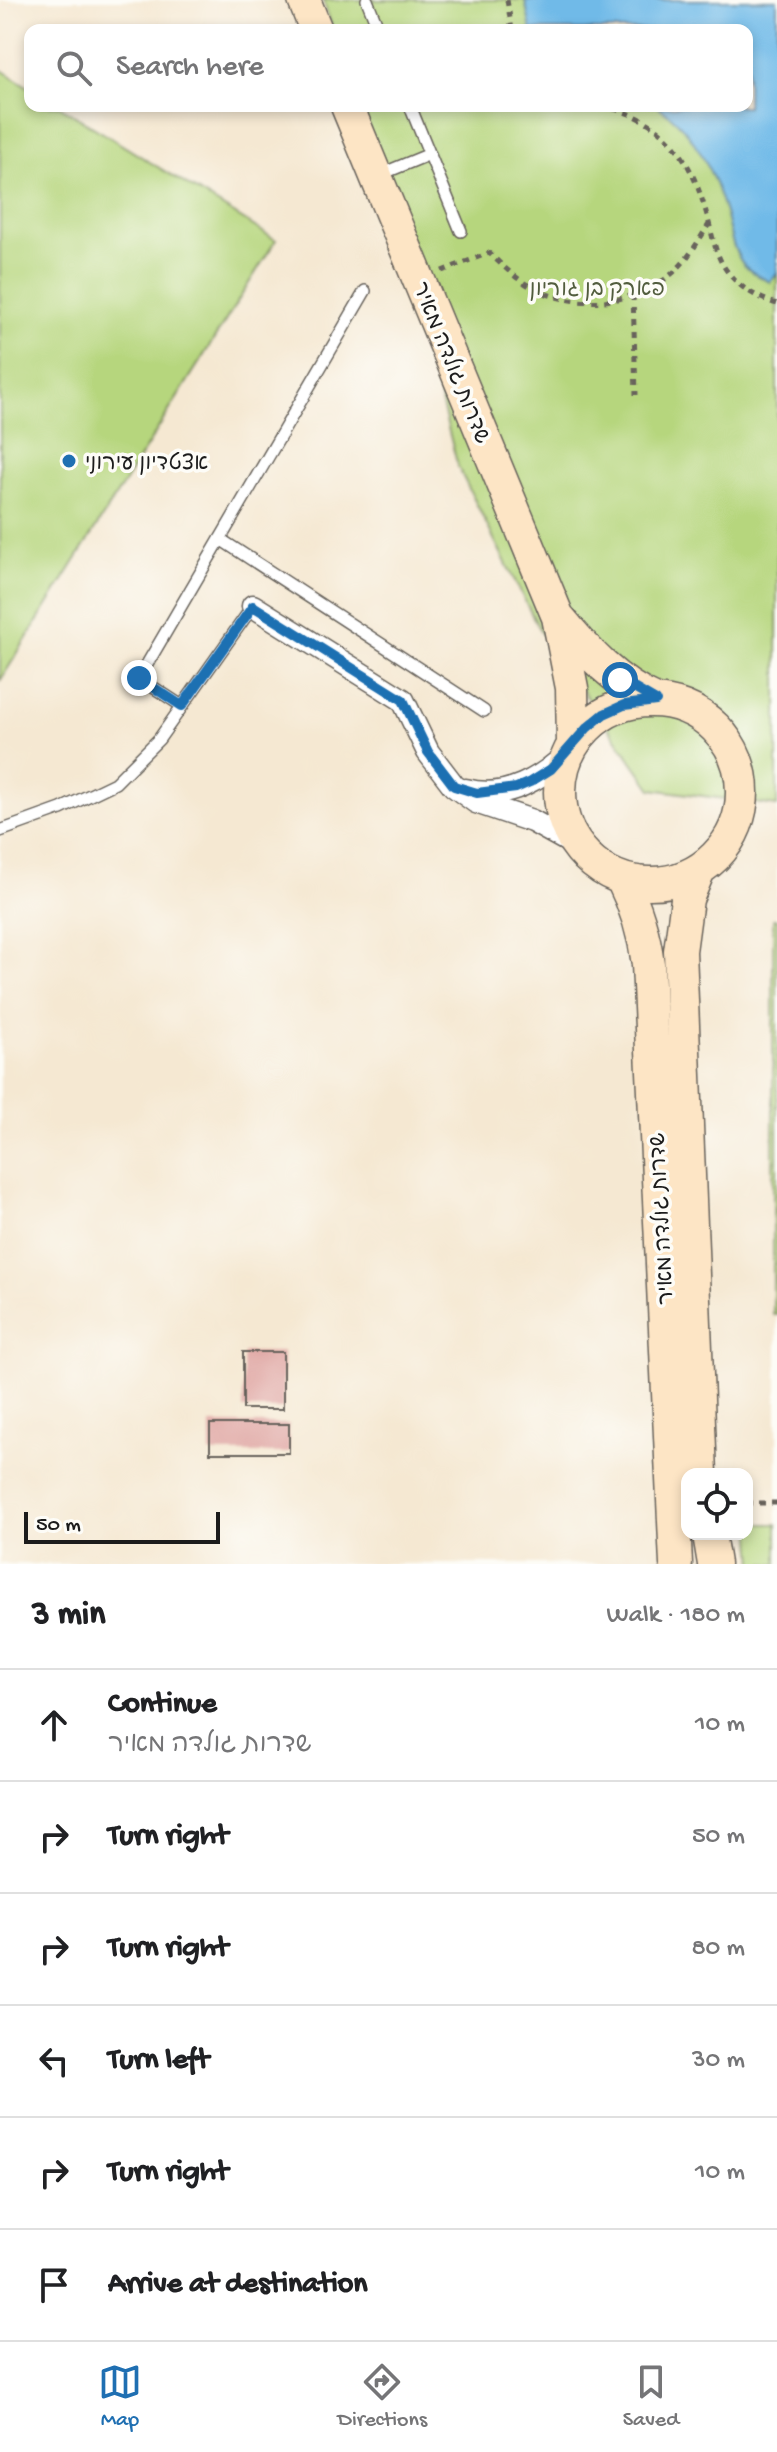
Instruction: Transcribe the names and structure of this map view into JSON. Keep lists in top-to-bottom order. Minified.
{"streets":{"main road":["שדרות גולדה מאיר"]},"parks":["פארק בן גוריון"],"places":["אצטדיון עירוני"],"scale_bar":"50 m","page":{"search":"Search here","scale":"50 m","heading":["3 min","Walk · 180 m"],"list":[["Continue","שדרות גולדה מאיר","10 m"],["Turn right","50 m"],["Turn right","80 m"],["Turn left","30 m"],["Turn right","10 m"],"Arrive at destination"],"nav":["Map","Directions","Saved"]}}
